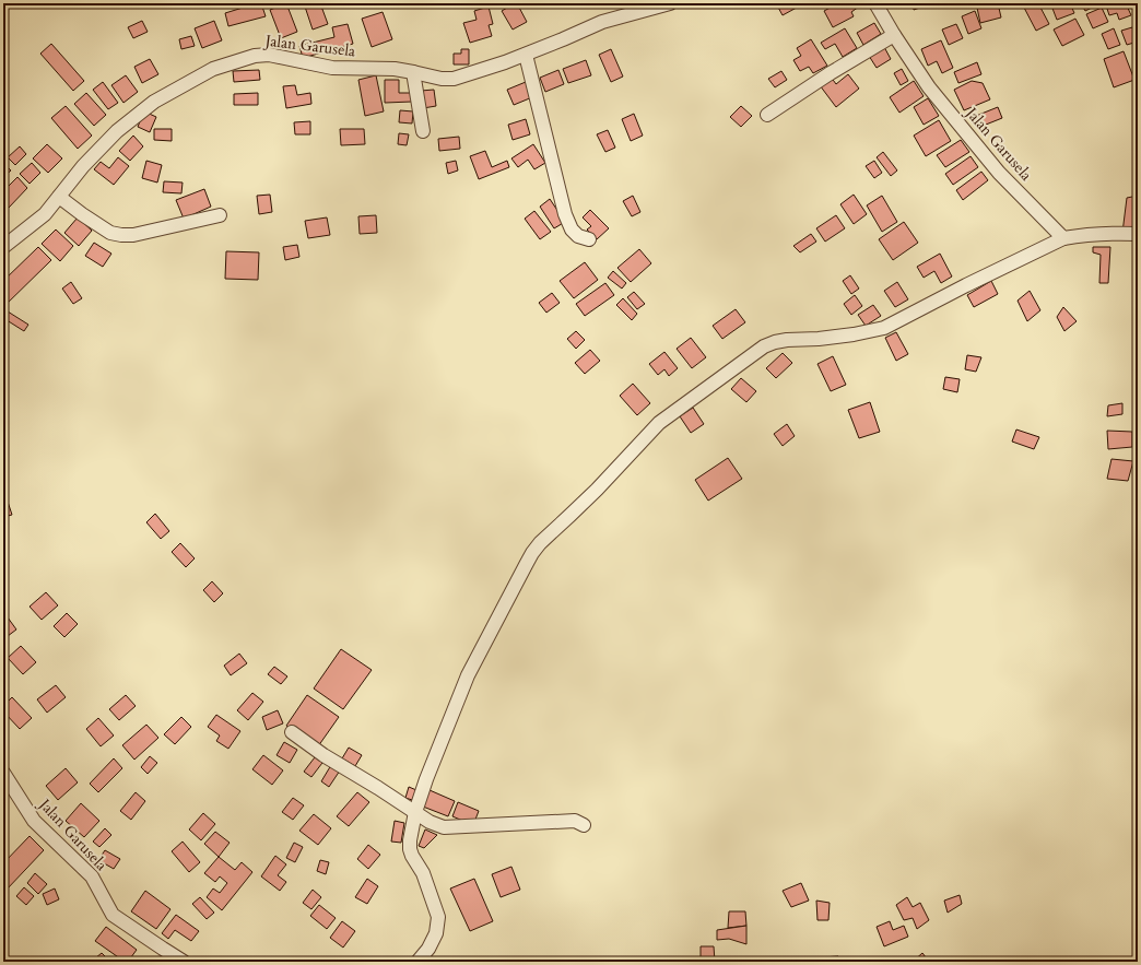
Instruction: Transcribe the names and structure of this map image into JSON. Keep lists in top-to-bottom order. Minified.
{"streets":{"street":["Jalan Garusela"]}}
